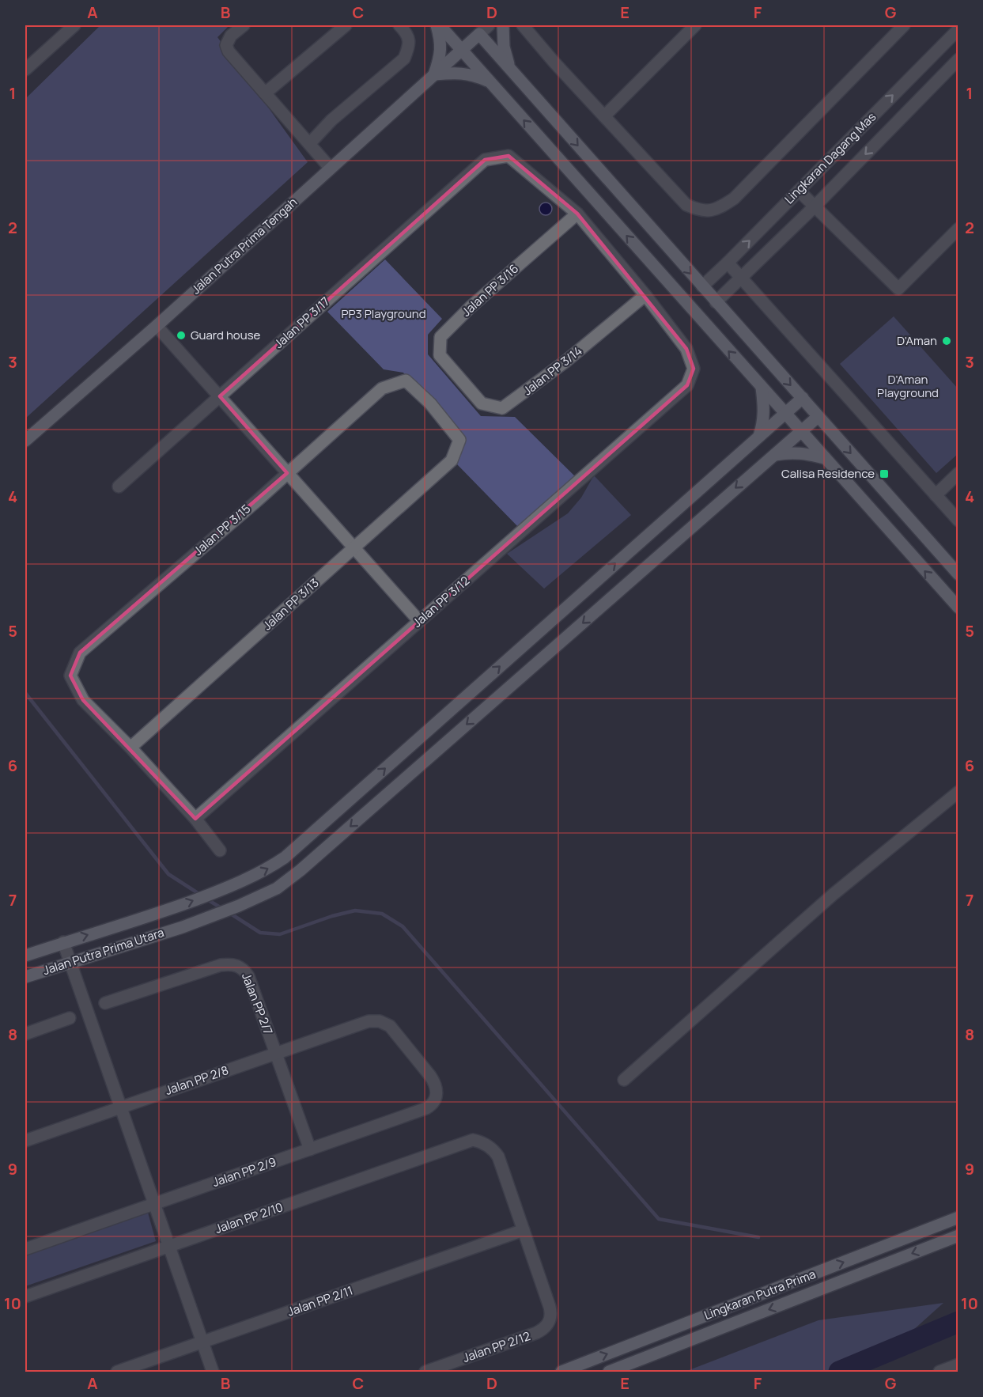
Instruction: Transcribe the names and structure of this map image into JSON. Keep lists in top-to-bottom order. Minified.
{"streets":{"main road":["Jalan Putra Prima Tengah","Jalan Putra Prima Utara","Lingkaran Putra Prima"],"street":["Lingkaran Dagang Mas","Jalan PP 3/16","Jalan PP 3/17","Jalan PP 3/14","Jalan PP 3/15","Jalan PP 3/12","Jalan PP 3/13","Jalan PP 2/7","Jalan PP 2/8","Jalan PP 2/9","Jalan PP 2/10","Jalan PP 2/11","Jalan PP 2/12"]},"crossings":[["Jalan PP 3/16","Jalan PP 3/17"],["Jalan PP 3/16","Jalan PP 3/14"],["Jalan PP 3/14","Jalan PP 3/12"],["Jalan PP 3/15","Jalan PP 3/13"],["Jalan PP 2/7","Jalan PP 2/8"],["Jalan PP 2/7","Jalan PP 2/9"],["Jalan PP 2/8","Jalan PP 2/9"],["Jalan PP 2/10","Jalan PP 2/11"],["Jalan PP 2/10","Jalan PP 2/12"],["Jalan PP 2/11","Jalan PP 2/12"]],"parks":["PP3 Playground","D'Aman Playground"],"places":{"other":["Guard house","D'Aman"],"transit":["Calisa Residence"]},"grid":{"columns":["A","B","C","D","E","F","G"],"rows":["1","2","3","4","5","6","7","8","9","10"]}}
